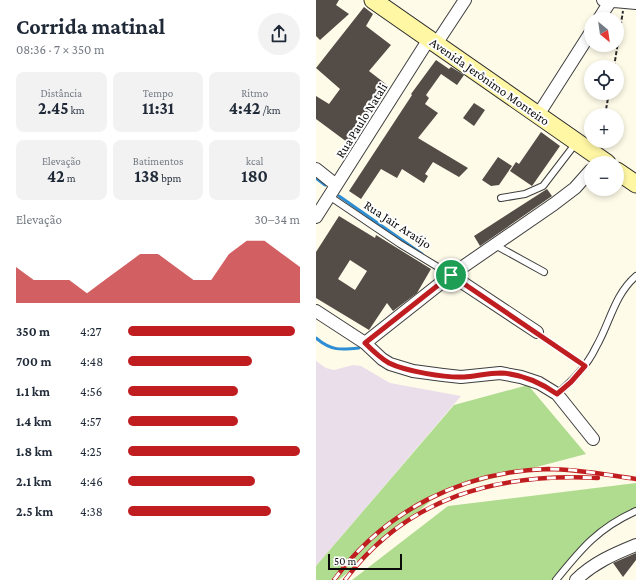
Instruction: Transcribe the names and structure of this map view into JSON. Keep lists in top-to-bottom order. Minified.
{"streets":{"street":["Avenida Jerônimo Monteiro","Rua Paulo Natali"],"lane":["Rua Jair Araújo"]},"crossings":[["Avenida Jerônimo Monteiro","Rua Paulo Natali"],["Rua Paulo Natali","Rua Jair Araújo"]],"scale_bar":"50 m","north":"bottom right","page":{"heading":["Corrida matinal","08:36 · 7 × 350 m"],"map_buttons":["+","−"],"stats":[["Distância","2.45 km"],["Tempo","11:31"],["Ritmo","4:42 /km"],["Elevação","42 m"],["Batimentos","138 bpm"],["kcal","180"]],"chart":["Elevação","30–34 m"],"list":[{"name":"350 m","note":"4:27"},{"name":"700 m","note":"4:48"},{"name":"1.1 km","note":"4:56"},{"name":"1.4 km","note":"4:57"},{"name":"1.8 km","note":"4:25"},{"name":"2.1 km","note":"4:46"},{"name":"2.5 km","note":"4:38"}],"scale":"50 m"}}
